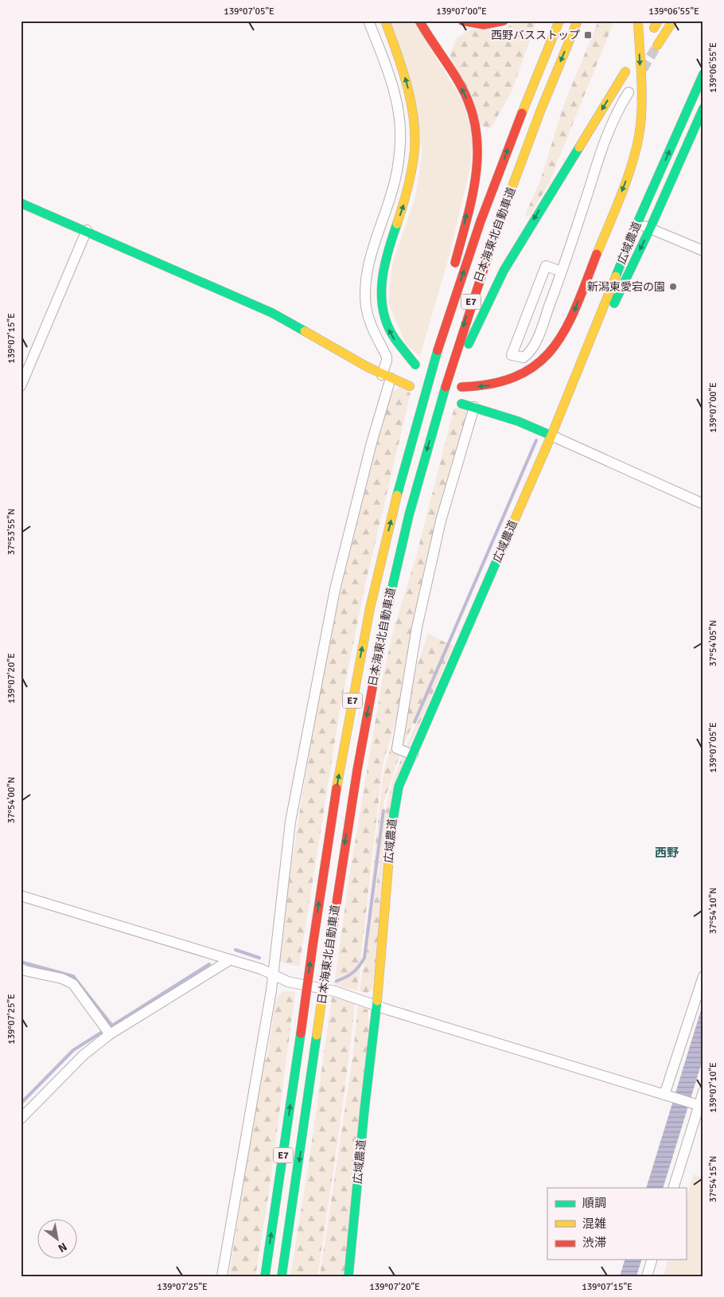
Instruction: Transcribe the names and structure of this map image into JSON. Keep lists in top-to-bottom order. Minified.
{"streets":{"main road":["日本海東北自動車道","広域農道","E7"]},"districts":["西野"],"places":{"transit":["西野バスストップ"],"other":["新潟東愛宕の園"]},"legend":["順調","混雑","渋滞"],"north":"bottom right","coordinates":["139°07'05\"E","139°07'00\"E","139°06'55\"E","139°07'15\"E","37°53'55\"N","37°54'05\"N","139°07'20\"E","37°54'00\"N","37°54'10\"N","139°07'25\"E","139°07'10\"E","37°54'15\"N"]}
